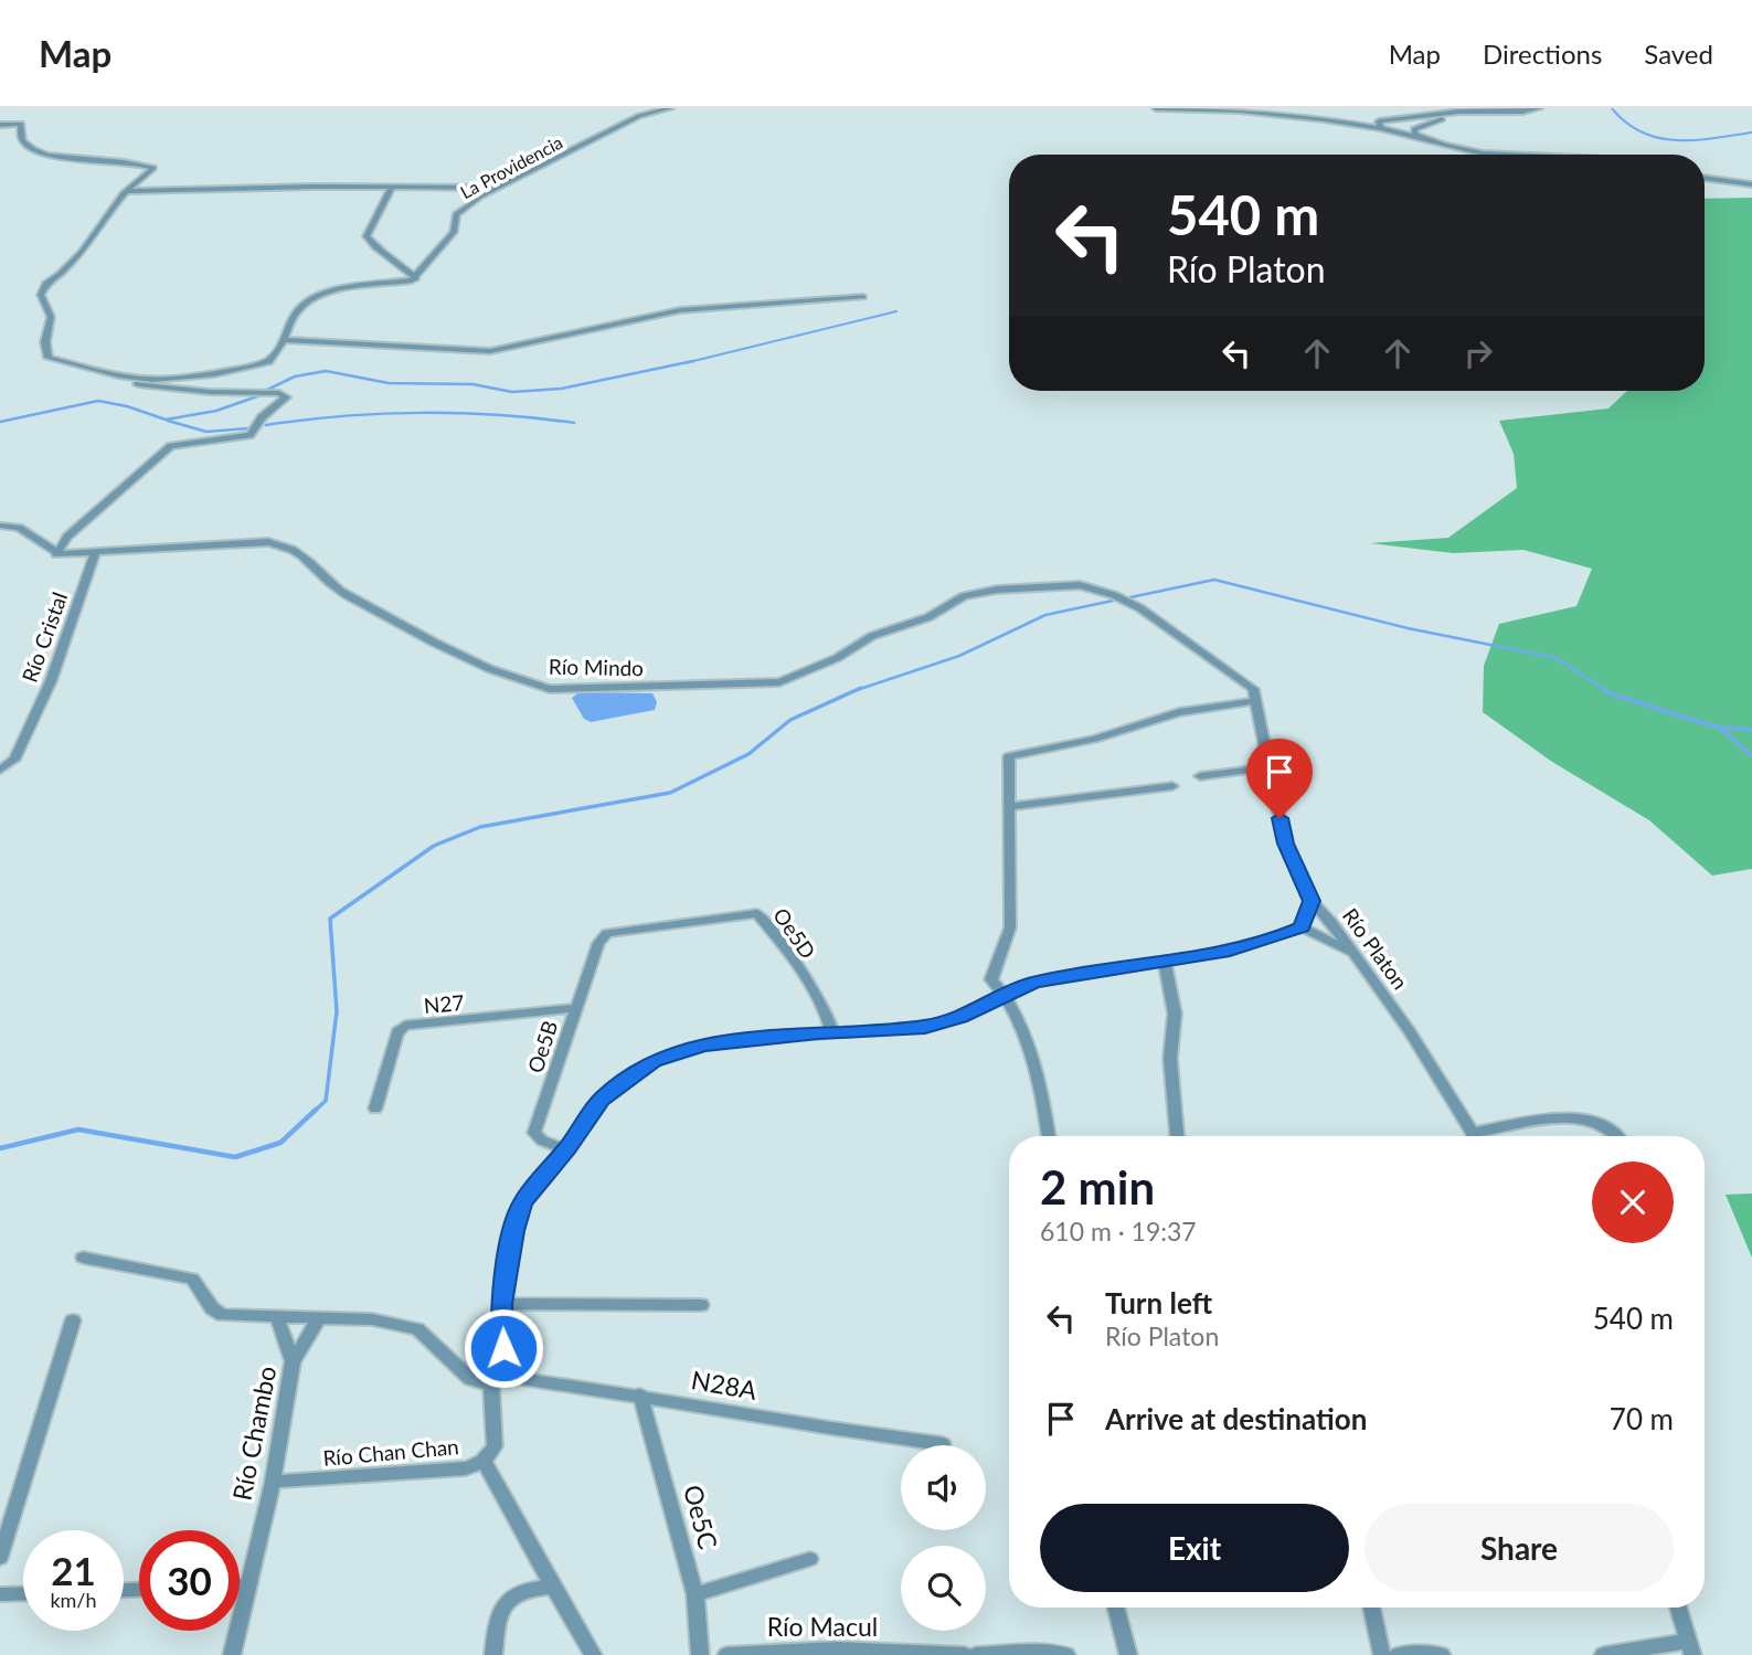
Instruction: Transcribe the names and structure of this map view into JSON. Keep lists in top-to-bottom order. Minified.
{"streets":{"street":["La Providencia","Río Cristal","Río Mindo","Oe5D","Río Platon","N27","Oe5B","N28A","Río Chambo","Río Chan Chan","Oe5C","Río Macul"]},"crossings":[["Río Cristal","Río Mindo"],["Río Mindo","Río Platon"],["Oe5D","Oe5B"],["Oe5D","Río Chan Chan"],["N27","Oe5B"],["Oe5B","Río Chan Chan"],["N28A","Río Chan Chan"],["N28A","Oe5C"],["Río Chambo","Río Chan Chan"]],"page":{"header":"Map","nav":["Map","Directions","Saved"],"turn":["540 m","Río Platon"],"heading":["2 min","610 m · 19:37"],"list":[{"name":"Turn left","note":"Río Platon","value":"540 m"},{"name":"Arrive at destination","value":"70 m"}],"buttons":["Exit","Share"],"speed":"21 km/h","limit":"30"}}
